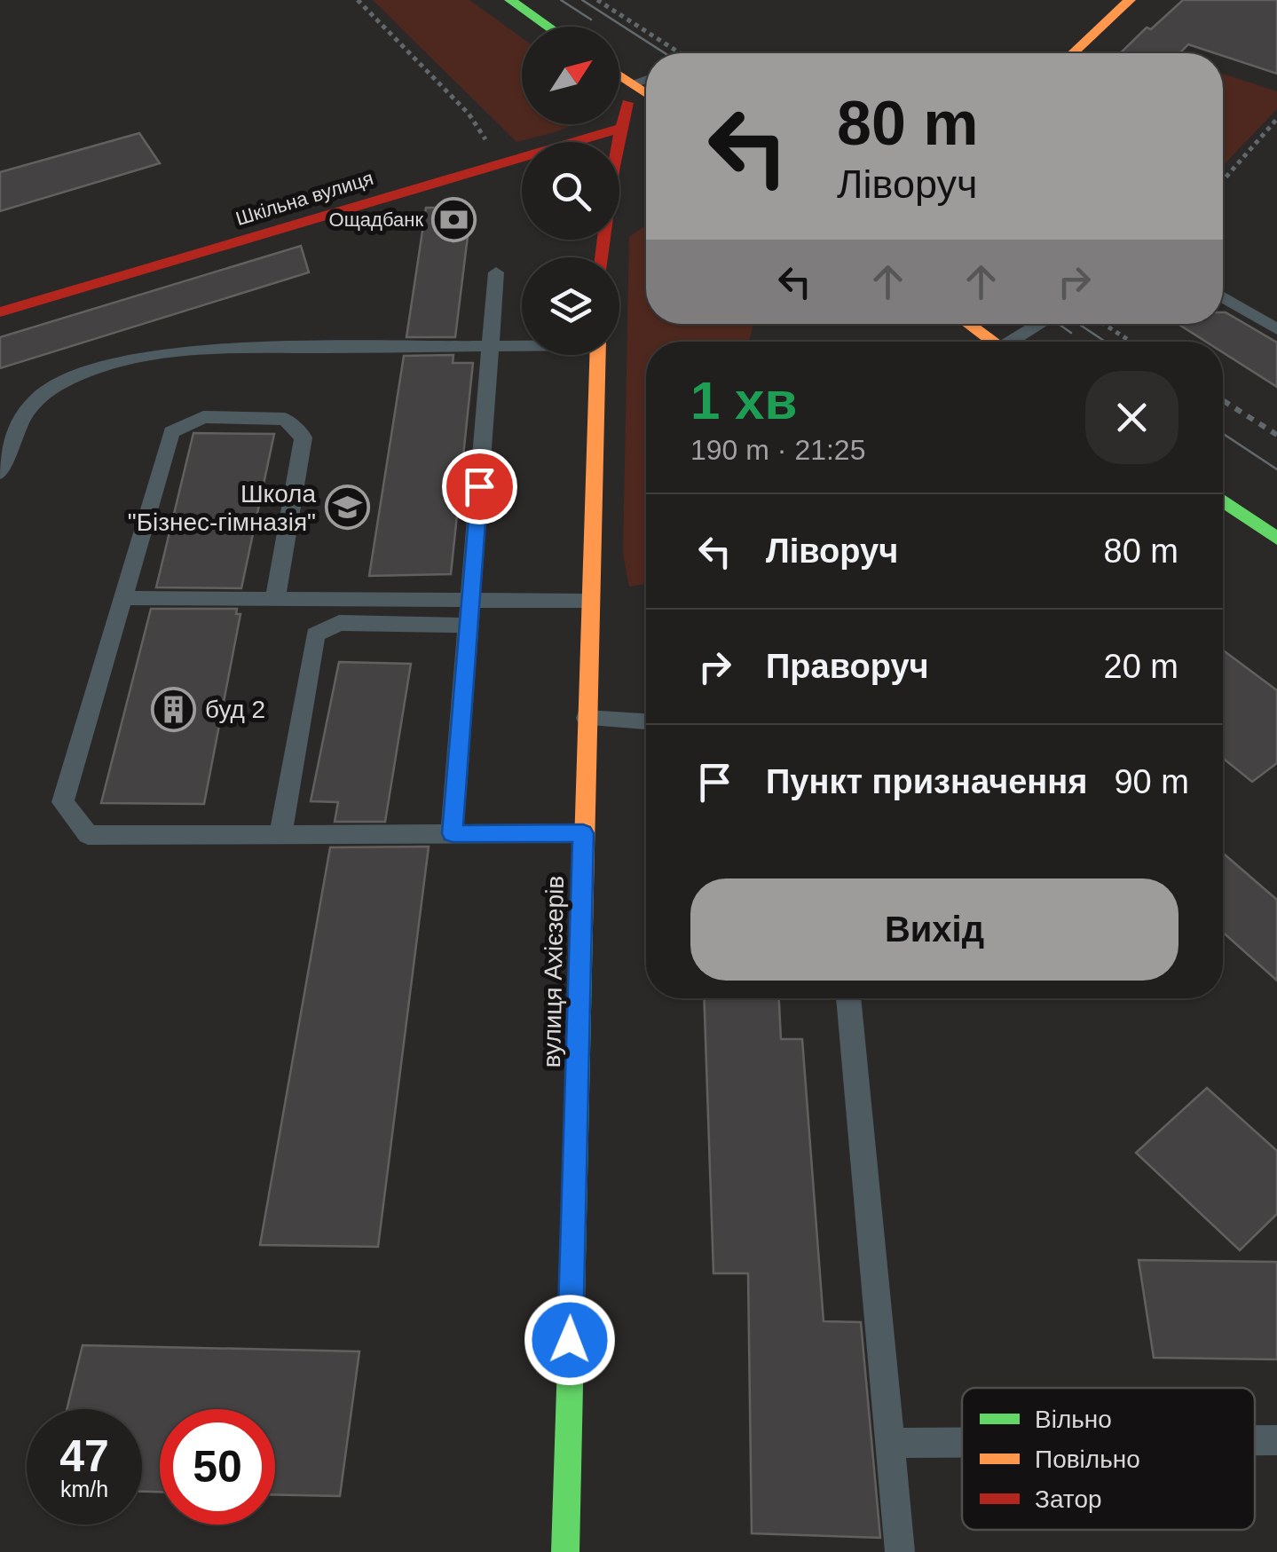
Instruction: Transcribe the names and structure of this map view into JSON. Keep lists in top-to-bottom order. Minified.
{"streets":{"main road":["Шкільна вулиця","вулиця Ахієзерів"]},"places":{"bank":["Ощадбанк"],"school or university":["Школа \"Бізнес-гімназія\""],"building":["буд 2"]},"legend":["Вільно","Повільно","Затор"],"north":"top right","page":{"turn":["80 m","Ліворуч"],"heading":["1 хв","190 m · 21:25"],"list":[{"name":"Ліворуч","value":"80 m"},{"name":"Праворуч","value":"20 m"},{"name":"Пункт призначення","value":"90 m"}],"buttons":"Вихід","speed":"47 km/h","limit":"50"}}
